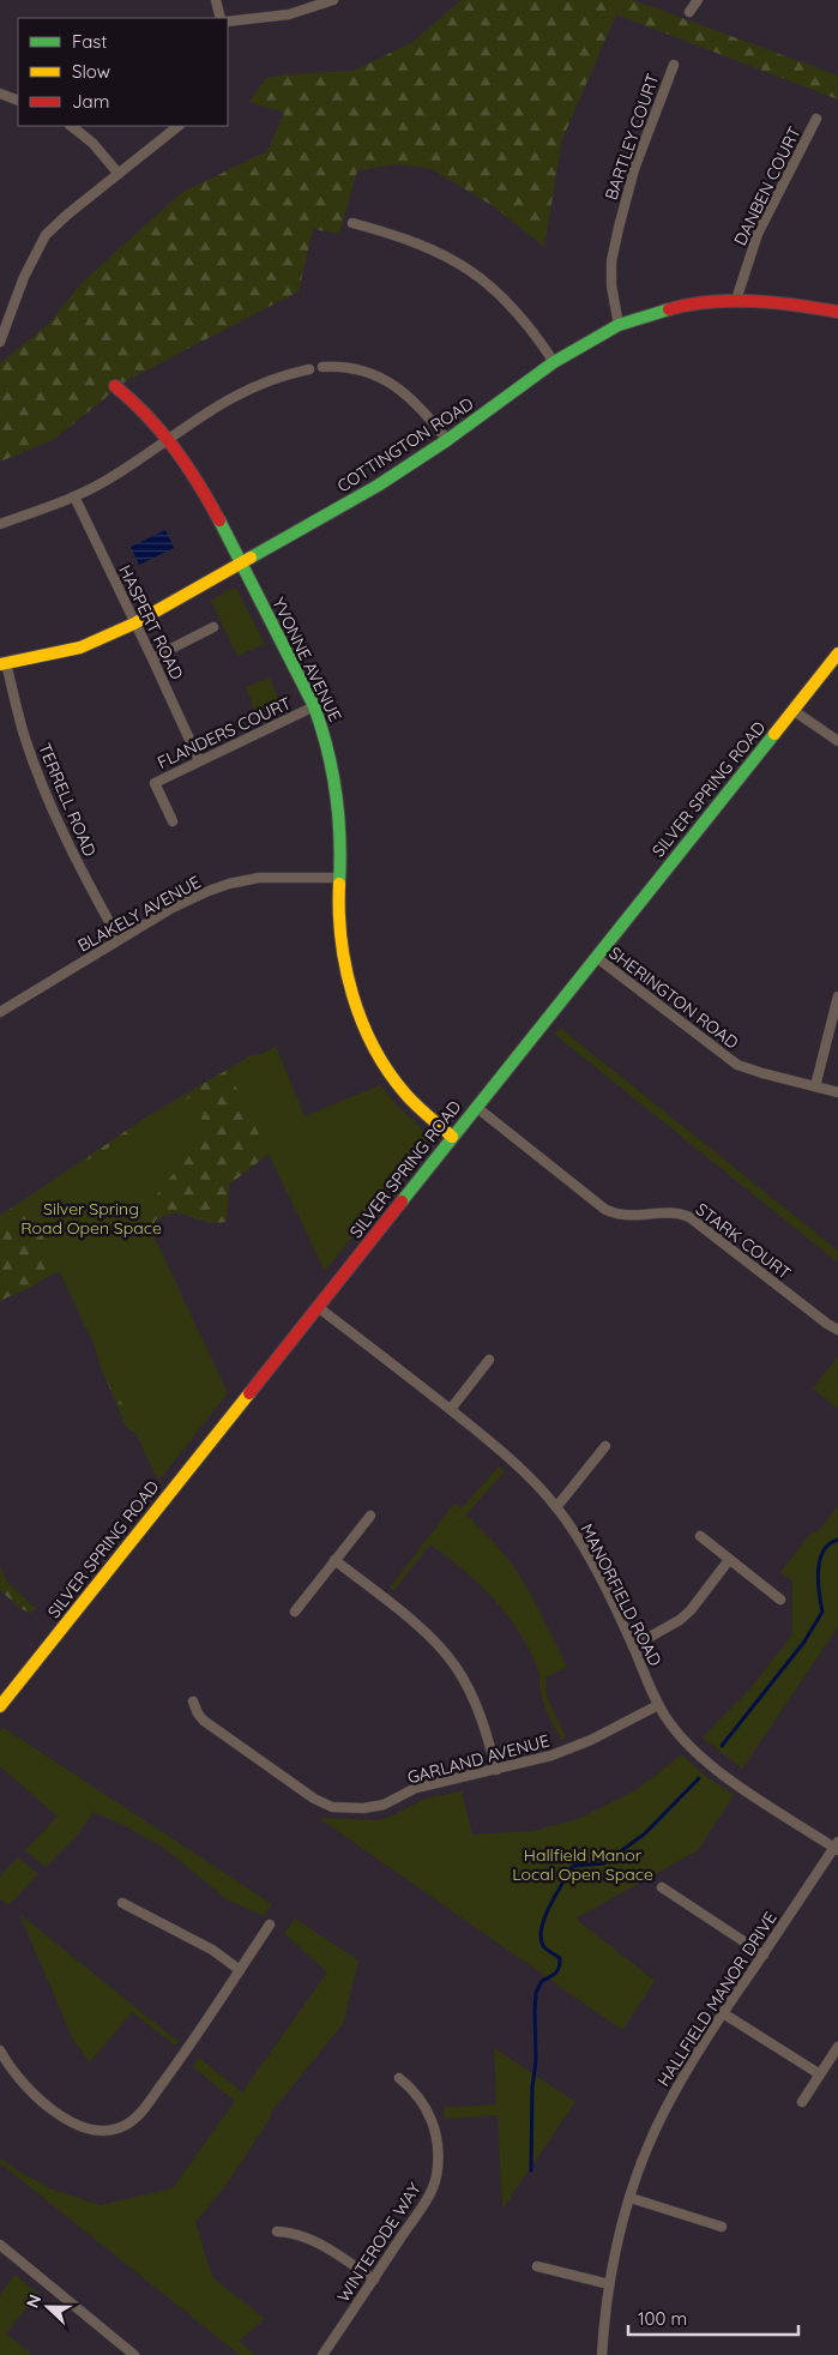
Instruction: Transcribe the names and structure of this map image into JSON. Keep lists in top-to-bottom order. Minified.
{"streets":{"street":["BARTLEY COURT","DANBEN COURT","COTTINGTON ROAD","HASPERT ROAD","YVONNE AVENUE","FLANDERS COURT","SILVER SPRING ROAD","TERRELL ROAD","BLAKELY AVENUE","SHERINGTON ROAD","STARK COURT","MANORFIELD ROAD","GARLAND AVENUE","HALLFIELD MANOR DRIVE","WINTERODE WAY"]},"crossings":[["BARTLEY COURT","COTTINGTON ROAD"],["DANBEN COURT","COTTINGTON ROAD"],["COTTINGTON ROAD","HASPERT ROAD"],["COTTINGTON ROAD","YVONNE AVENUE"],["COTTINGTON ROAD","TERRELL ROAD"],["HASPERT ROAD","FLANDERS COURT"],["YVONNE AVENUE","FLANDERS COURT"],["YVONNE AVENUE","SILVER SPRING ROAD"],["YVONNE AVENUE","BLAKELY AVENUE"],["SILVER SPRING ROAD","SHERINGTON ROAD"],["SILVER SPRING ROAD","STARK COURT"],["SILVER SPRING ROAD","MANORFIELD ROAD"],["TERRELL ROAD","BLAKELY AVENUE"],["MANORFIELD ROAD","GARLAND AVENUE"],["MANORFIELD ROAD","HALLFIELD MANOR DRIVE"]],"parks":["Silver Spring Road Open Space","Hallfield Manor Local Open Space"],"legend":["Fast","Slow","Jam"],"scale_bar":"100 m","north":"left"}
